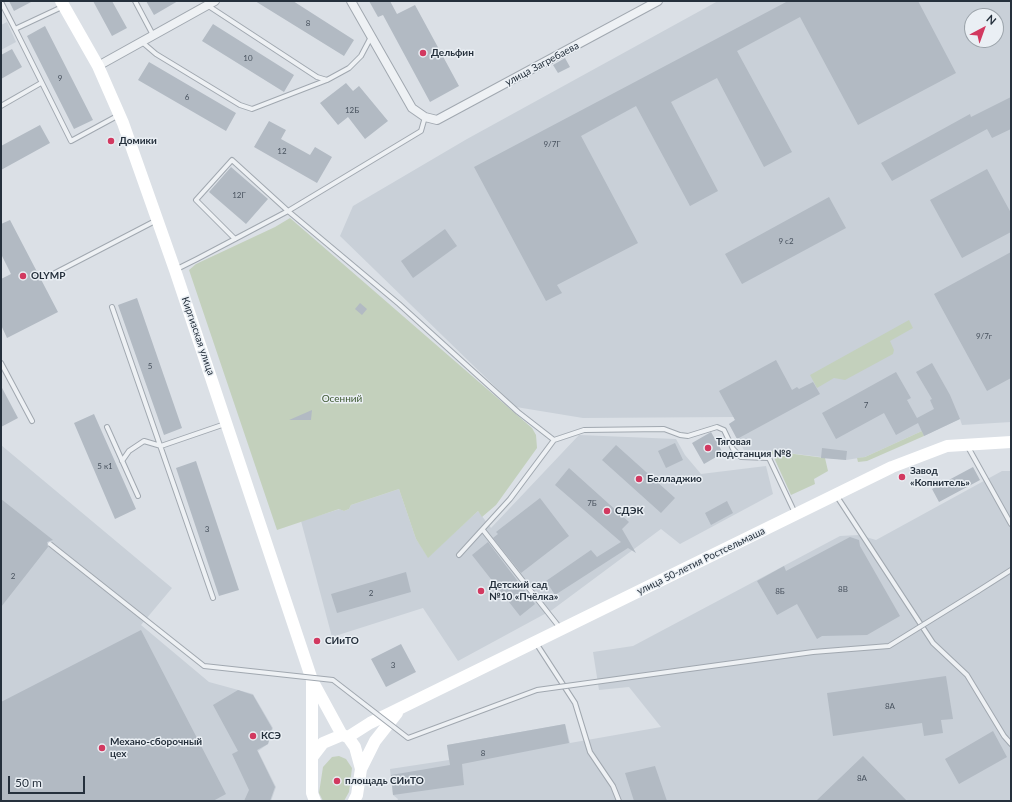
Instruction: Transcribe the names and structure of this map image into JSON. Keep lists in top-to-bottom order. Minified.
{"streets":{"main road":["Киргизская улица","улица 50-летия Ростсельмаша"],"street":["улица Загребаева"]},"parks":["Осенний"],"places":["Дельфин","Домики","OLYMP","Тяговая подстанция №8","Завод «Копнитель»","Белладжио","СДЭК","Детский сад №10 «Пчёлка»","СИиТО","КСЭ","Механо-сборочный цех","площадь СИиТО"],"house_numbers":["8","10","9","6","12Б","9/7Г","12","12Г","9 с2","9/7г","5","7","5 к1","7Б","3","2","8В","8Б","2","3","8А","8","8А"],"scale_bar":"50 m","north":"top right"}
